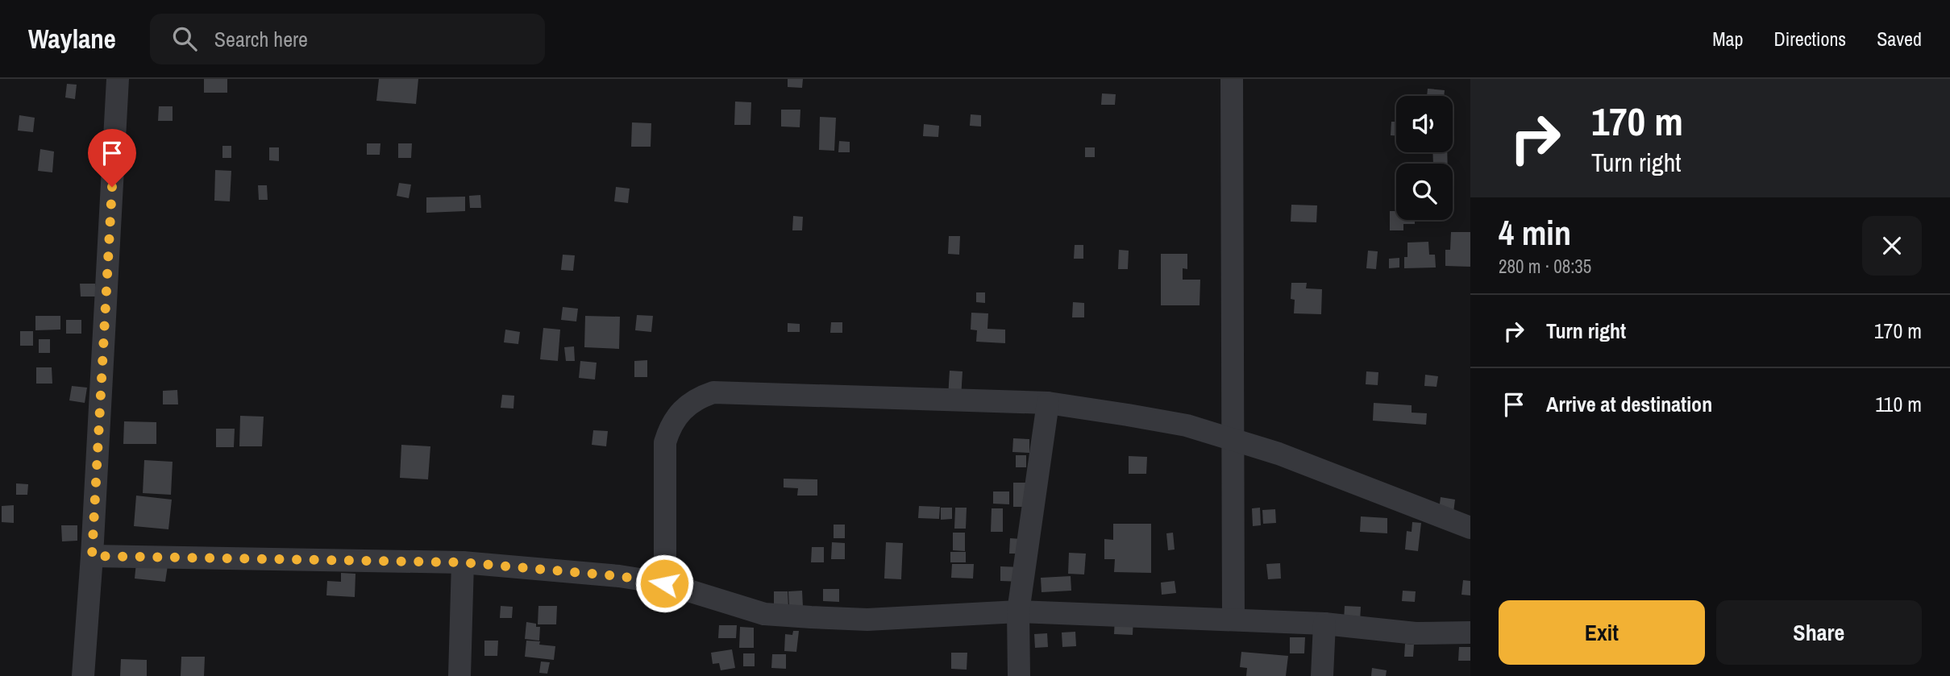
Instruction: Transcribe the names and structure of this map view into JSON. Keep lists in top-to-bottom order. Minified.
{"page":{"header":"Waylane","search":"Search here","nav":["Map","Directions","Saved"],"turn":["170 m","Turn right"],"heading":["4 min","280 m · 08:35"],"list":[{"name":"Turn right","value":"170 m"},{"name":"Arrive at destination","value":"110 m"}],"buttons":["Exit","Share"]}}
